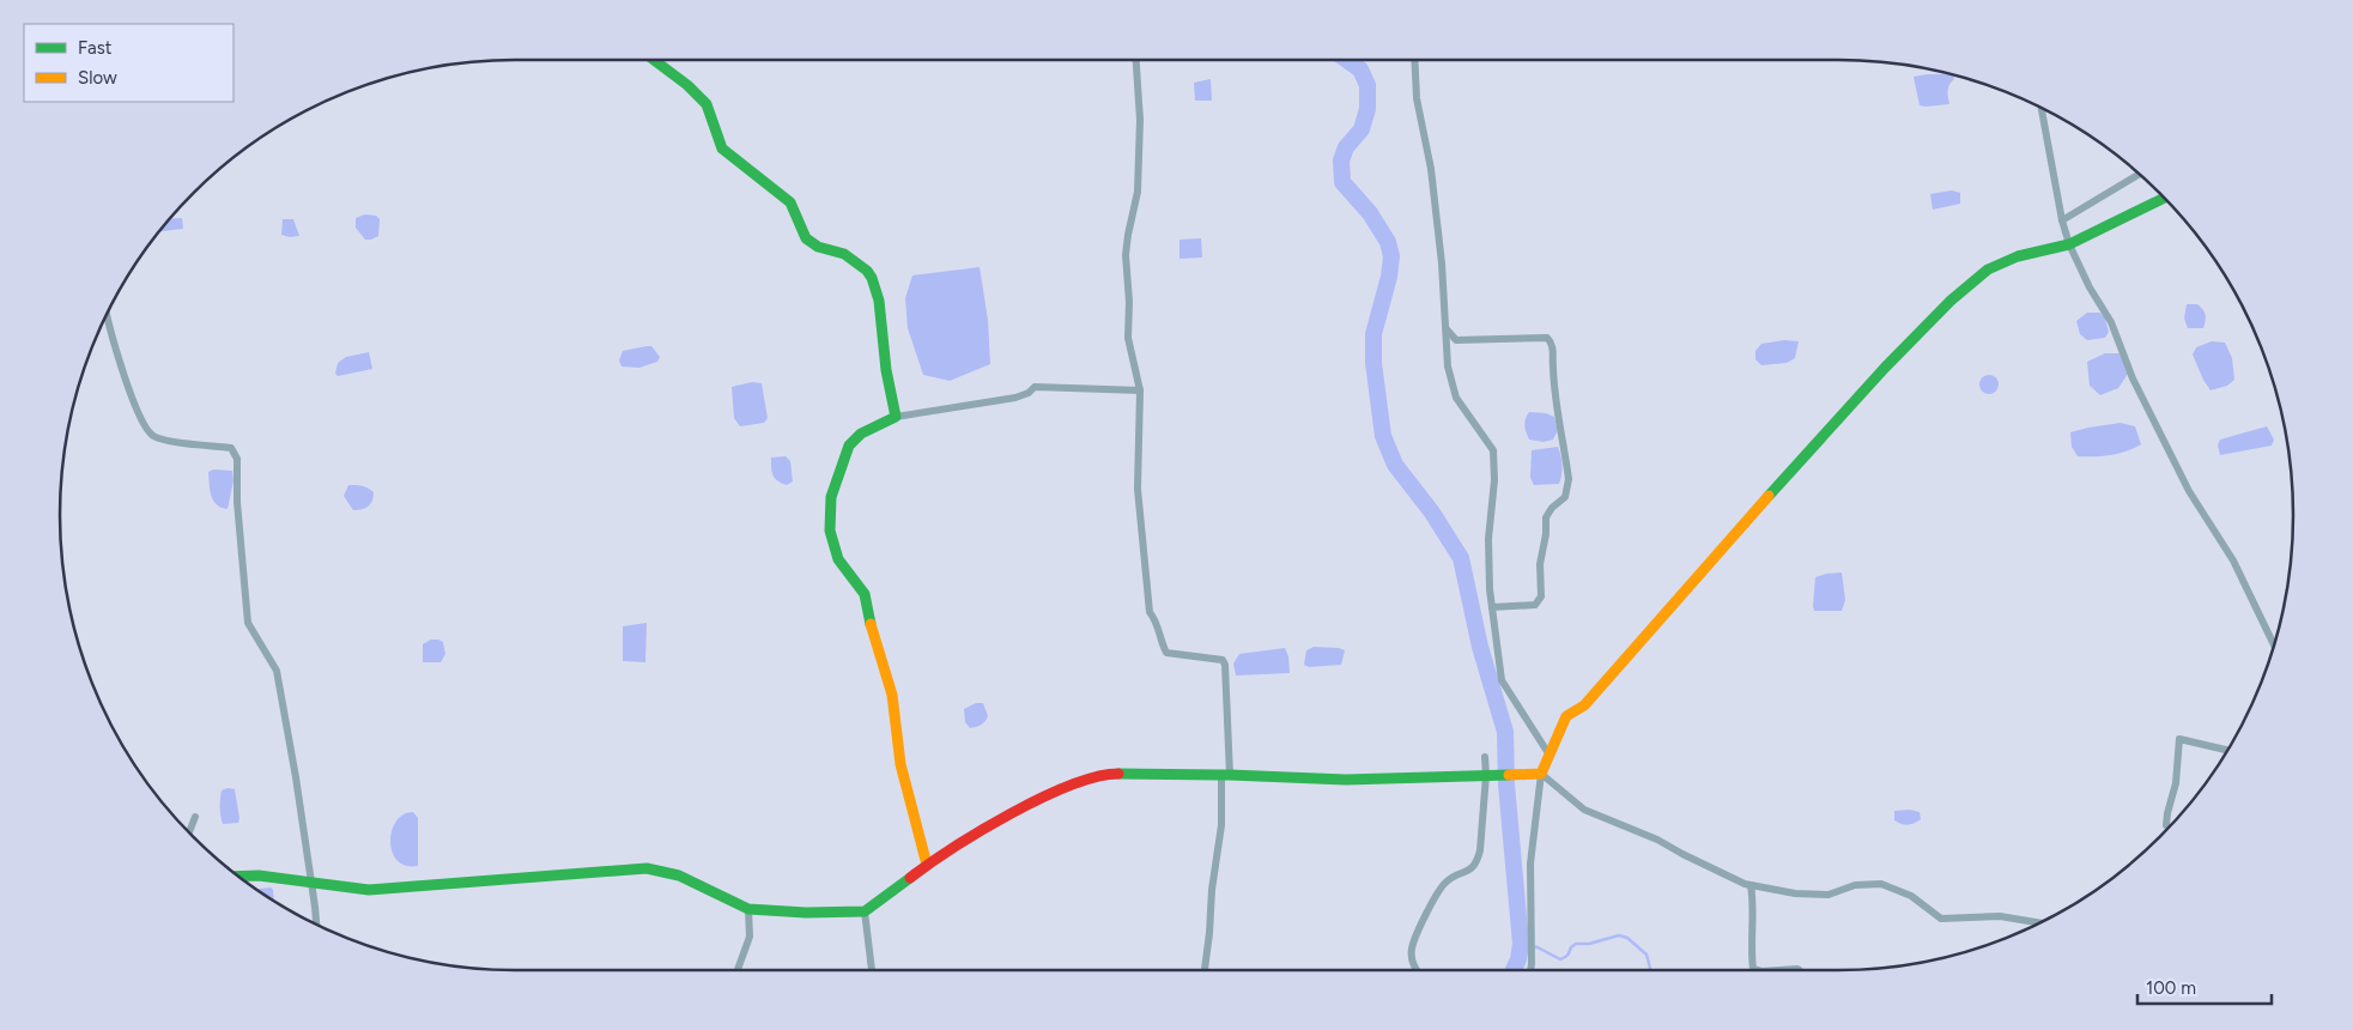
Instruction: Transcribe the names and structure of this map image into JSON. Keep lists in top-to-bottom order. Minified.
{"legend":["Fast","Slow"],"scale_bar":"100 m"}
